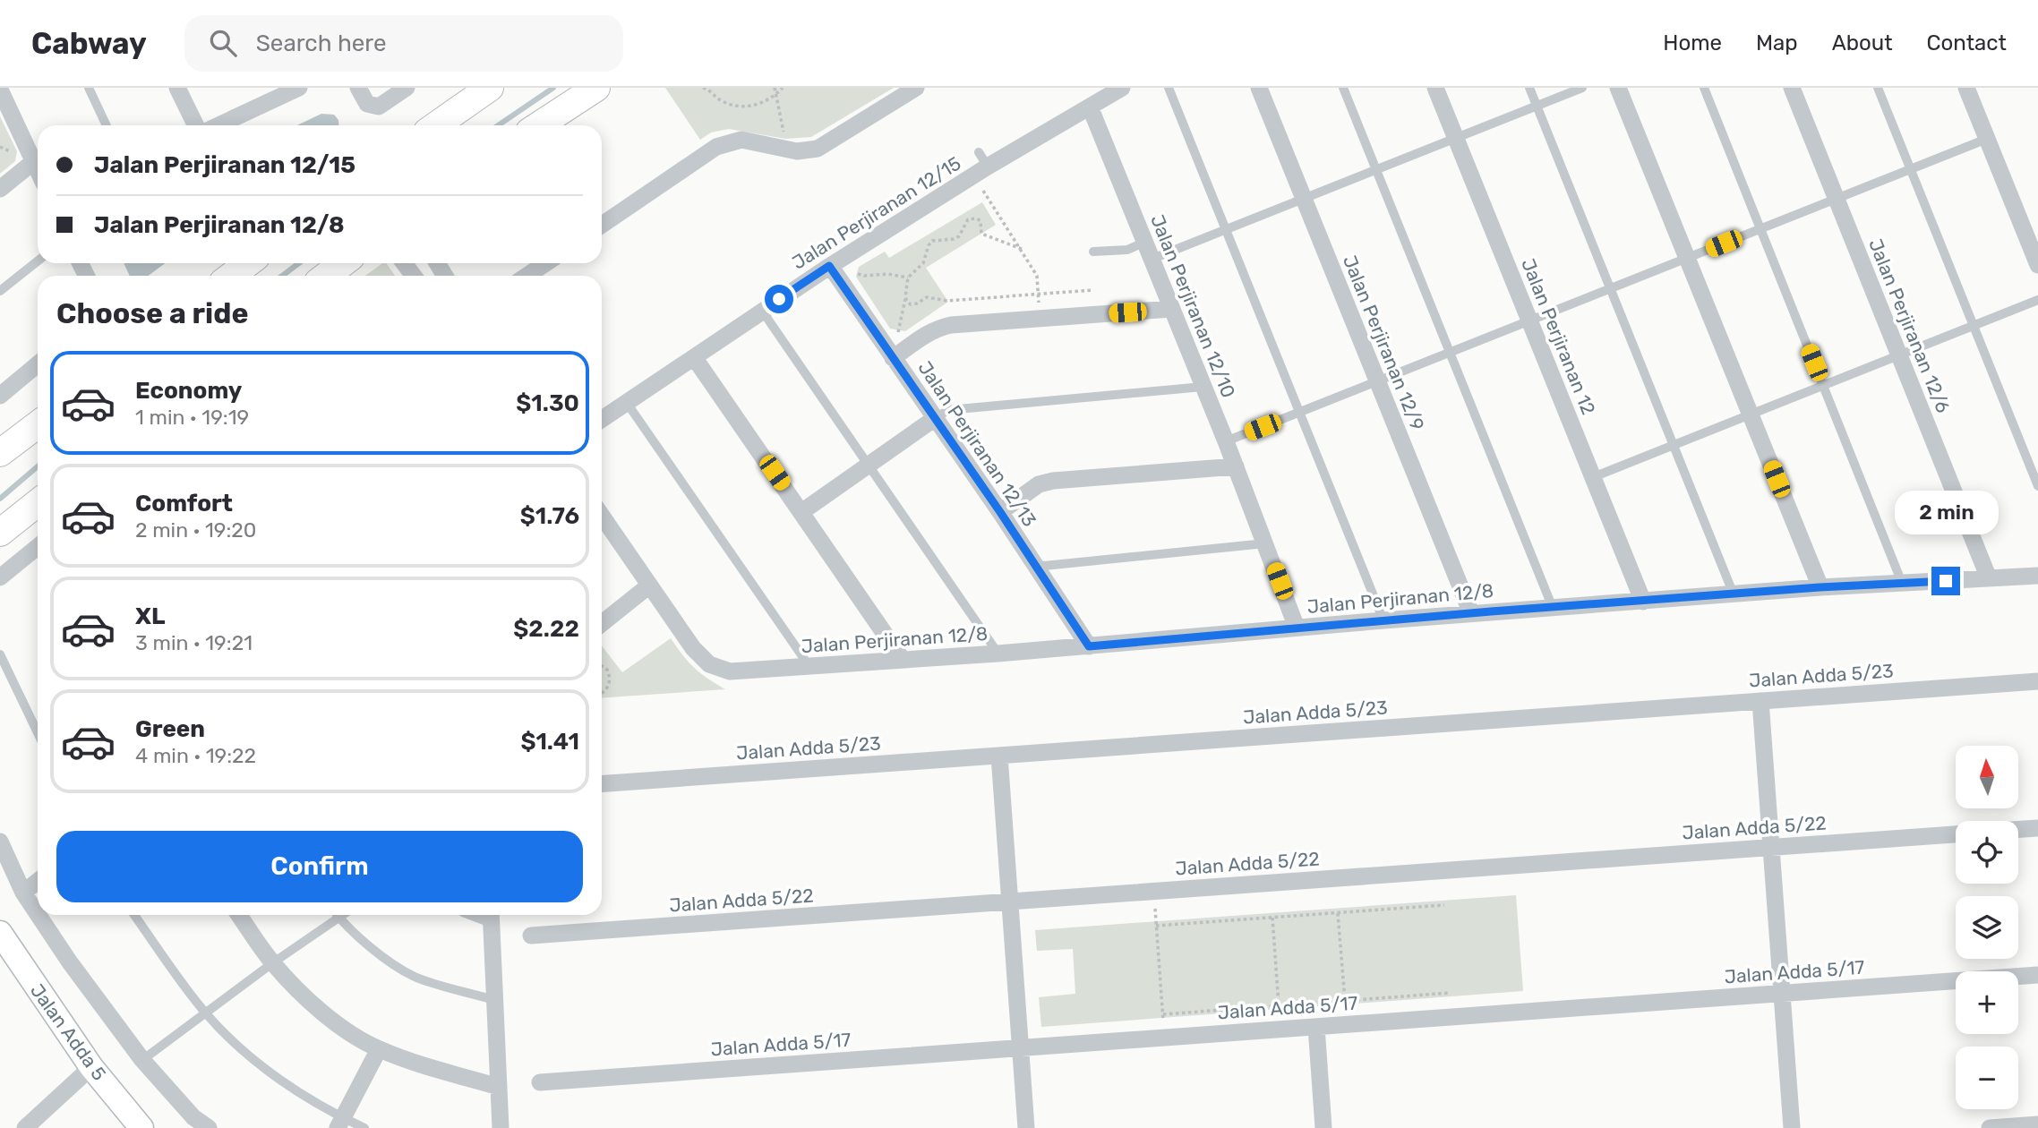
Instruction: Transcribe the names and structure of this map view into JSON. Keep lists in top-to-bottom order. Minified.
{"streets":{"main road":["Jalan Adda 5"],"street":["Jalan Perjiranan 12/15","Jalan Perjiranan 12/10","Jalan Perjiranan 12/6","Jalan Perjiranan 12","Jalan Perjiranan 12/9","Jalan Perjiranan 12/13","Jalan Perjiranan 12/8","Jalan Adda 5/23","Jalan Adda 5/22","Jalan Adda 5/17"]},"crossings":[["Jalan Perjiranan 12/15","Jalan Perjiranan 12/10"],["Jalan Perjiranan 12/15","Jalan Perjiranan 12/13"],["Jalan Perjiranan 12/10","Jalan Perjiranan 12/8"],["Jalan Perjiranan 12/6","Jalan Perjiranan 12/8"],["Jalan Perjiranan 12","Jalan Perjiranan 12/8"],["Jalan Perjiranan 12/9","Jalan Perjiranan 12/8"],["Jalan Perjiranan 12/13","Jalan Perjiranan 12/8"]],"north":"top","page":{"header":"Cabway","search":"Search here","nav":["Home","Map","About","Contact"],"banner":["Jalan Perjiranan 12/15","Jalan Perjiranan 12/8"],"heading":"Choose a ride","list":[{"name":"Economy","note":"1 min · 19:19","value":"$1.30"},{"name":"Comfort","note":"2 min · 19:20","value":"$1.76"},{"name":"XL","note":"3 min · 19:21","value":"$2.22"},{"name":"Green","note":"4 min · 19:22","value":"$1.41"}],"bubble":"2 min","map_buttons":["+","−"],"buttons":"Confirm"}}
